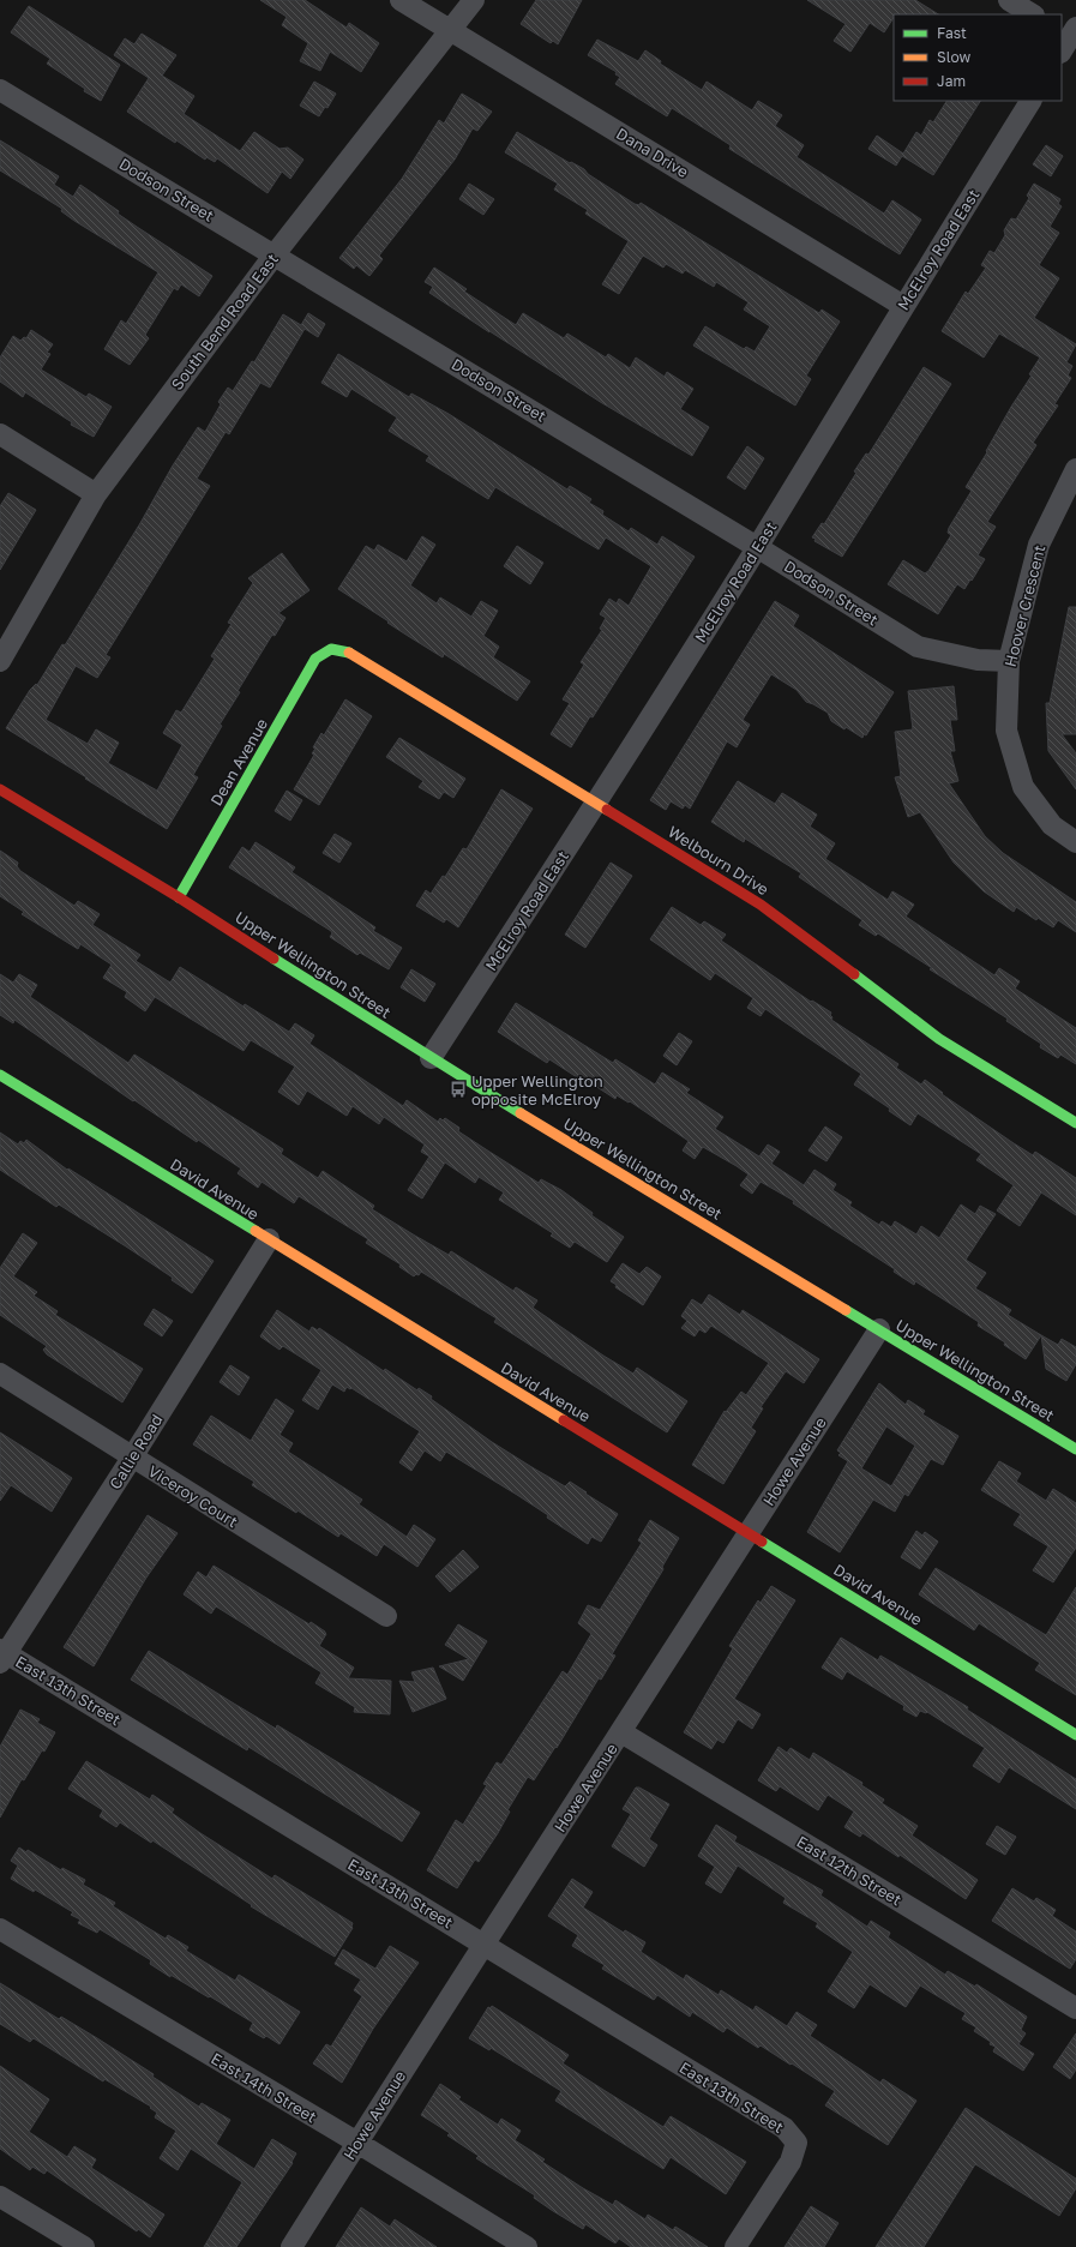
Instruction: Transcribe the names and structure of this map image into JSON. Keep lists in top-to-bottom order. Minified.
{"streets":{"street":["Dana Drive","Dodson Street","McElroy Road East","South Bend Road East","Hoover Crescent","Dean Avenue","Welbourn Drive","Upper Wellington Street","David Avenue","Callie Road","Howe Avenue","Viceroy Court","East 13th Street","East 12th Street","East 14th Street"]},"crossings":[["Dana Drive","McElroy Road East"],["Dana Drive","South Bend Road East"],["Dodson Street","McElroy Road East"],["Dodson Street","South Bend Road East"],["Dodson Street","Hoover Crescent"],["McElroy Road East","Welbourn Drive"],["McElroy Road East","Upper Wellington Street"],["Dean Avenue","Welbourn Drive"],["Dean Avenue","Upper Wellington Street"],["Upper Wellington Street","Howe Avenue"],["David Avenue","Callie Road"],["David Avenue","Howe Avenue"],["Callie Road","Viceroy Court"],["Callie Road","East 13th Street"],["Howe Avenue","East 13th Street"],["Howe Avenue","East 12th Street"],["Howe Avenue","East 14th Street"]],"places":{"bus stop":["Upper Wellington opposite McElroy"]},"legend":["Fast","Slow","Jam"]}
